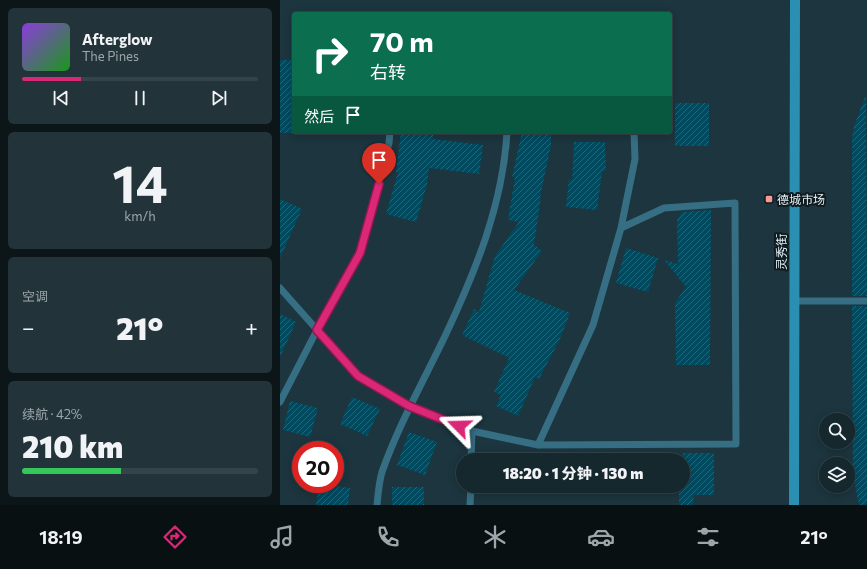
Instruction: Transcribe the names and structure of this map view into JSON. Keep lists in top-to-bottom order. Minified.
{"streets":{"main road":["灵秀街"]},"places":{"transit":["德城市场"]},"page":{"turn":["70 m","右转"],"song":["Afterglow","The Pines"],"then":"然后","tile":[["14","km/h"],"空调",["续航 · 42%","210 km"]],"heat":["−","21°","+"],"limit":"20","trip":"18:20 · 1 分钟 · 130 m","tabs":["18:19","21°"]}}
